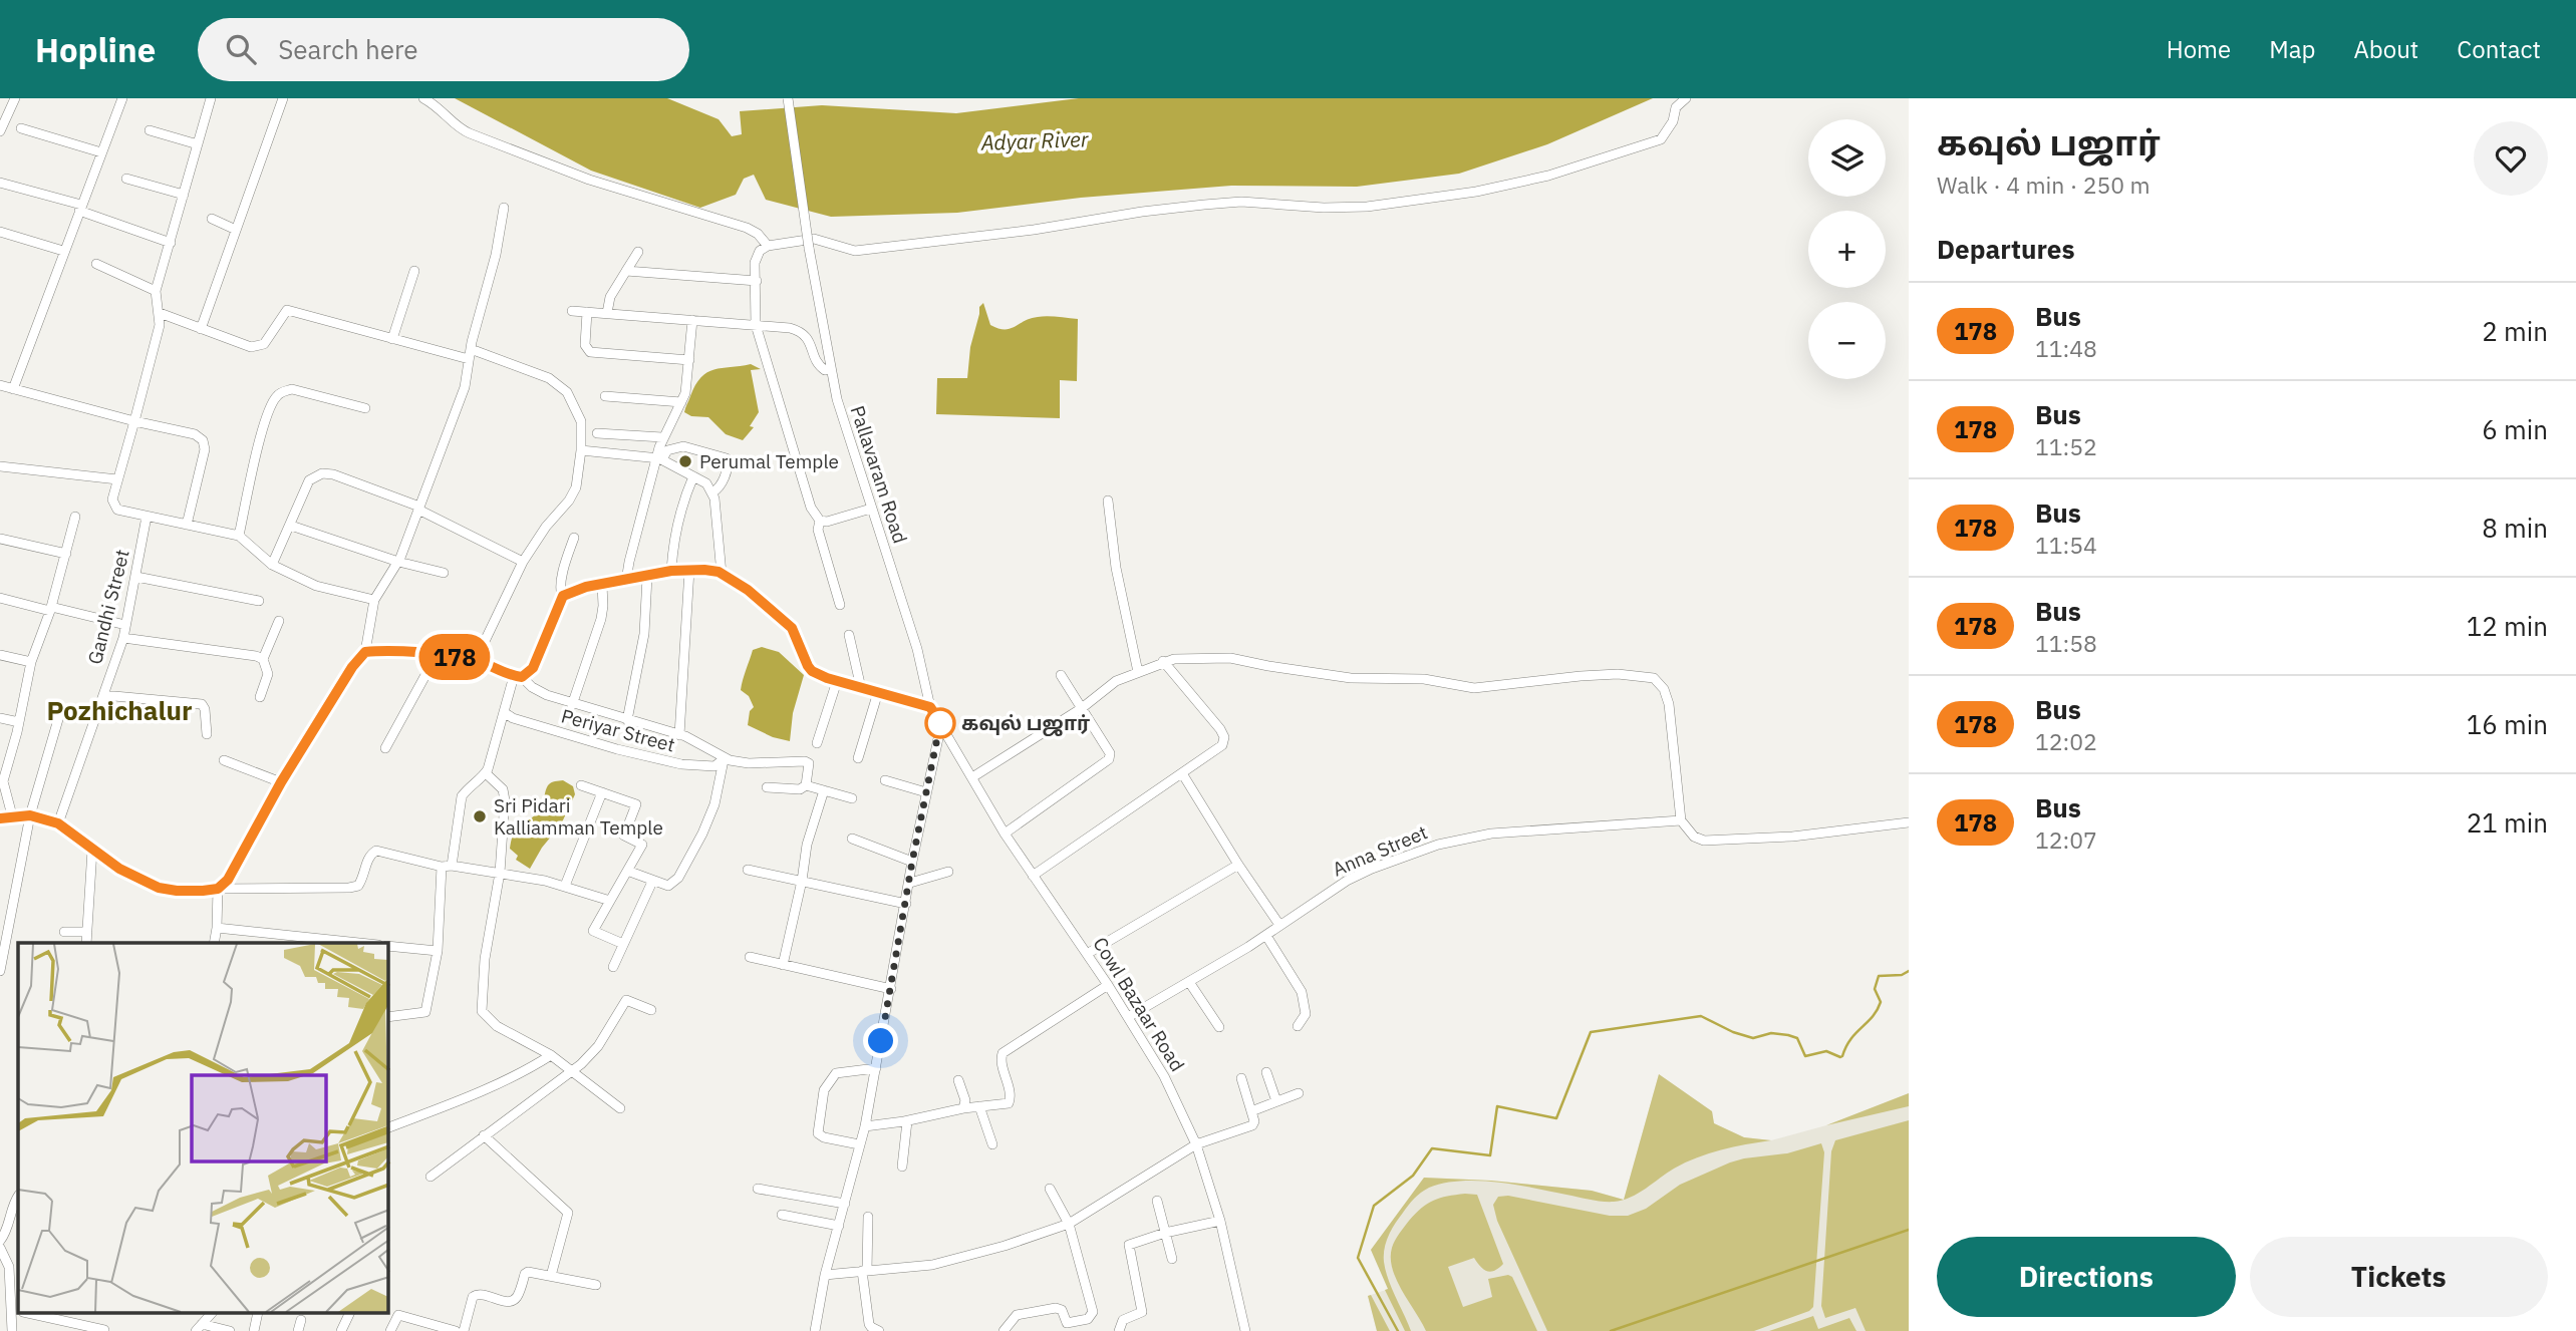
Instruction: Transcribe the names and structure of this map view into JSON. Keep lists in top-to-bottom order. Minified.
{"streets":{"street":["Pallavaram Road","Gandhi Street","Periyar Street","Anna Street","Cowl Bazaar Road"]},"crossings":[["Pallavaram Road","Cowl Bazaar Road"],["Anna Street","Cowl Bazaar Road"]],"districts":["Pozhichalur"],"water":["Adyar River"],"places":["Perumal Temple","கவுல் பஜார்","Sri Pidari Kalliamman Temple"],"lines":["bus line 178"],"page":{"header":"Hopline","search":"Search here","nav":["Home","Map","About","Contact"],"on_map":"178","heading":[["கவுல் பஜார்","Walk · 4 min · 250 m"],"Departures"],"map_buttons":["+","−"],"list":[{"mark":"178","name":"Bus","note":"11:48","value":"2 min"},{"mark":"178","name":"Bus","note":"11:52","value":"6 min"},{"mark":"178","name":"Bus","note":"11:54","value":"8 min"},{"mark":"178","name":"Bus","note":"11:58","value":"12 min"},{"mark":"178","name":"Bus","note":"12:02","value":"16 min"},{"mark":"178","name":"Bus","note":"12:07","value":"21 min"}],"buttons":["Directions","Tickets"]}}
